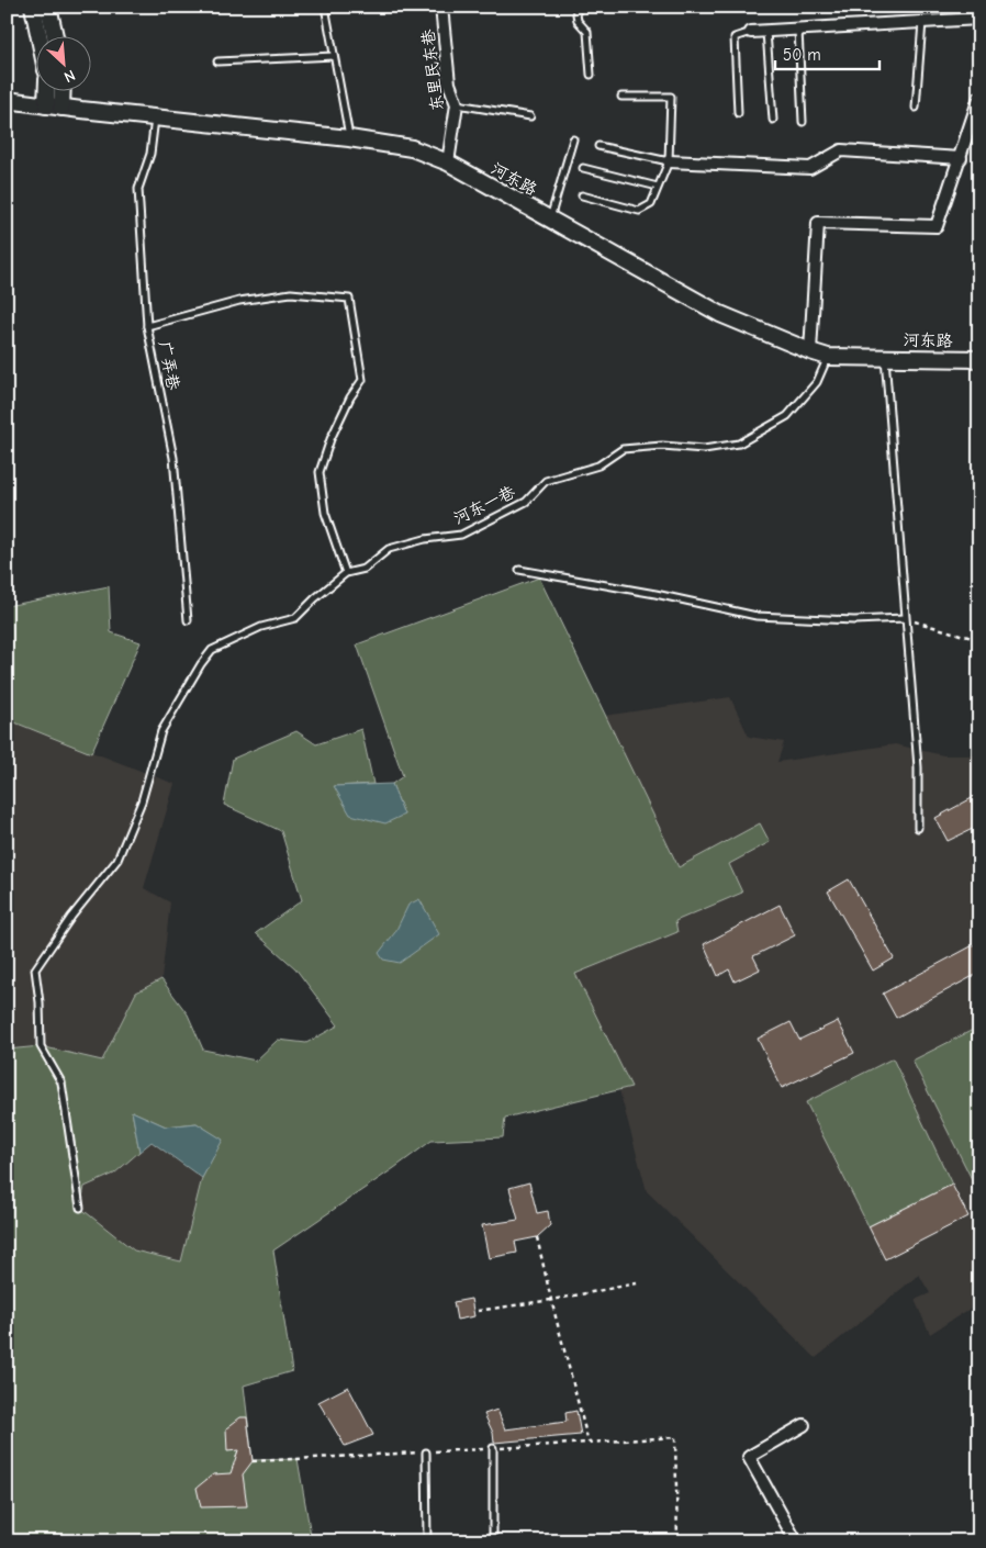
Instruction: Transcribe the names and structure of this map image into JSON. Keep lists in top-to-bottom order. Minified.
{"streets":{"main road":["河东路"],"street":["东里民东巷"],"lane":["广弄巷","河东一巷"]},"crossings":[["东里民东巷","河东路"],["河东路","广弄巷"],["河东路","河东一巷"]],"scale_bar":"50 m","north":"bottom right"}
